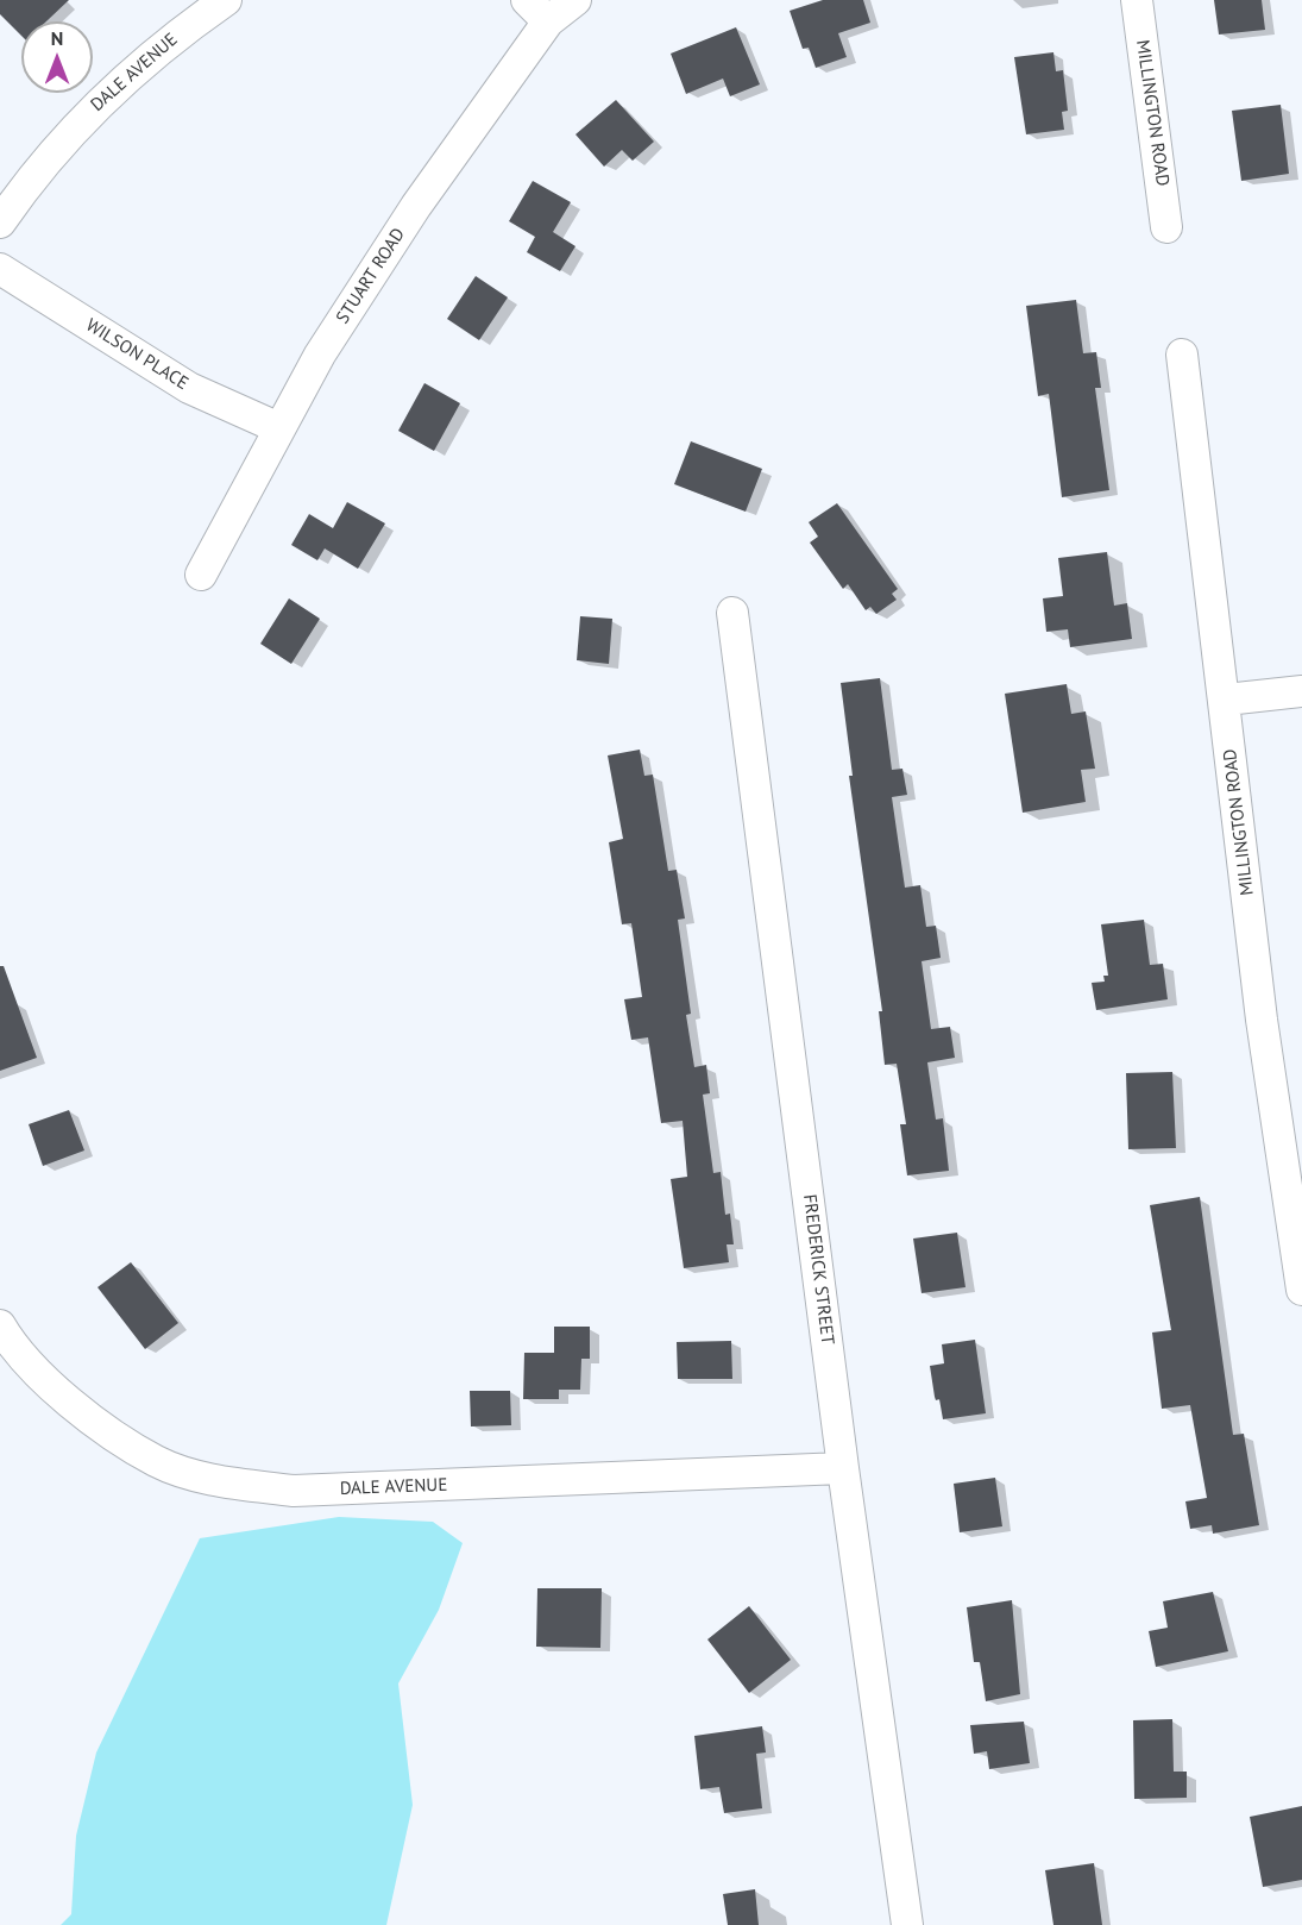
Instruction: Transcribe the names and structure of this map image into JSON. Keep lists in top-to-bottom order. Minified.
{"streets":{"street":["DALE AVENUE","MILLINGTON ROAD","STUART ROAD","WILSON PLACE","FREDERICK STREET"]},"crossings":[["DALE AVENUE","FREDERICK STREET"],["STUART ROAD","WILSON PLACE"]],"north":"top"}
